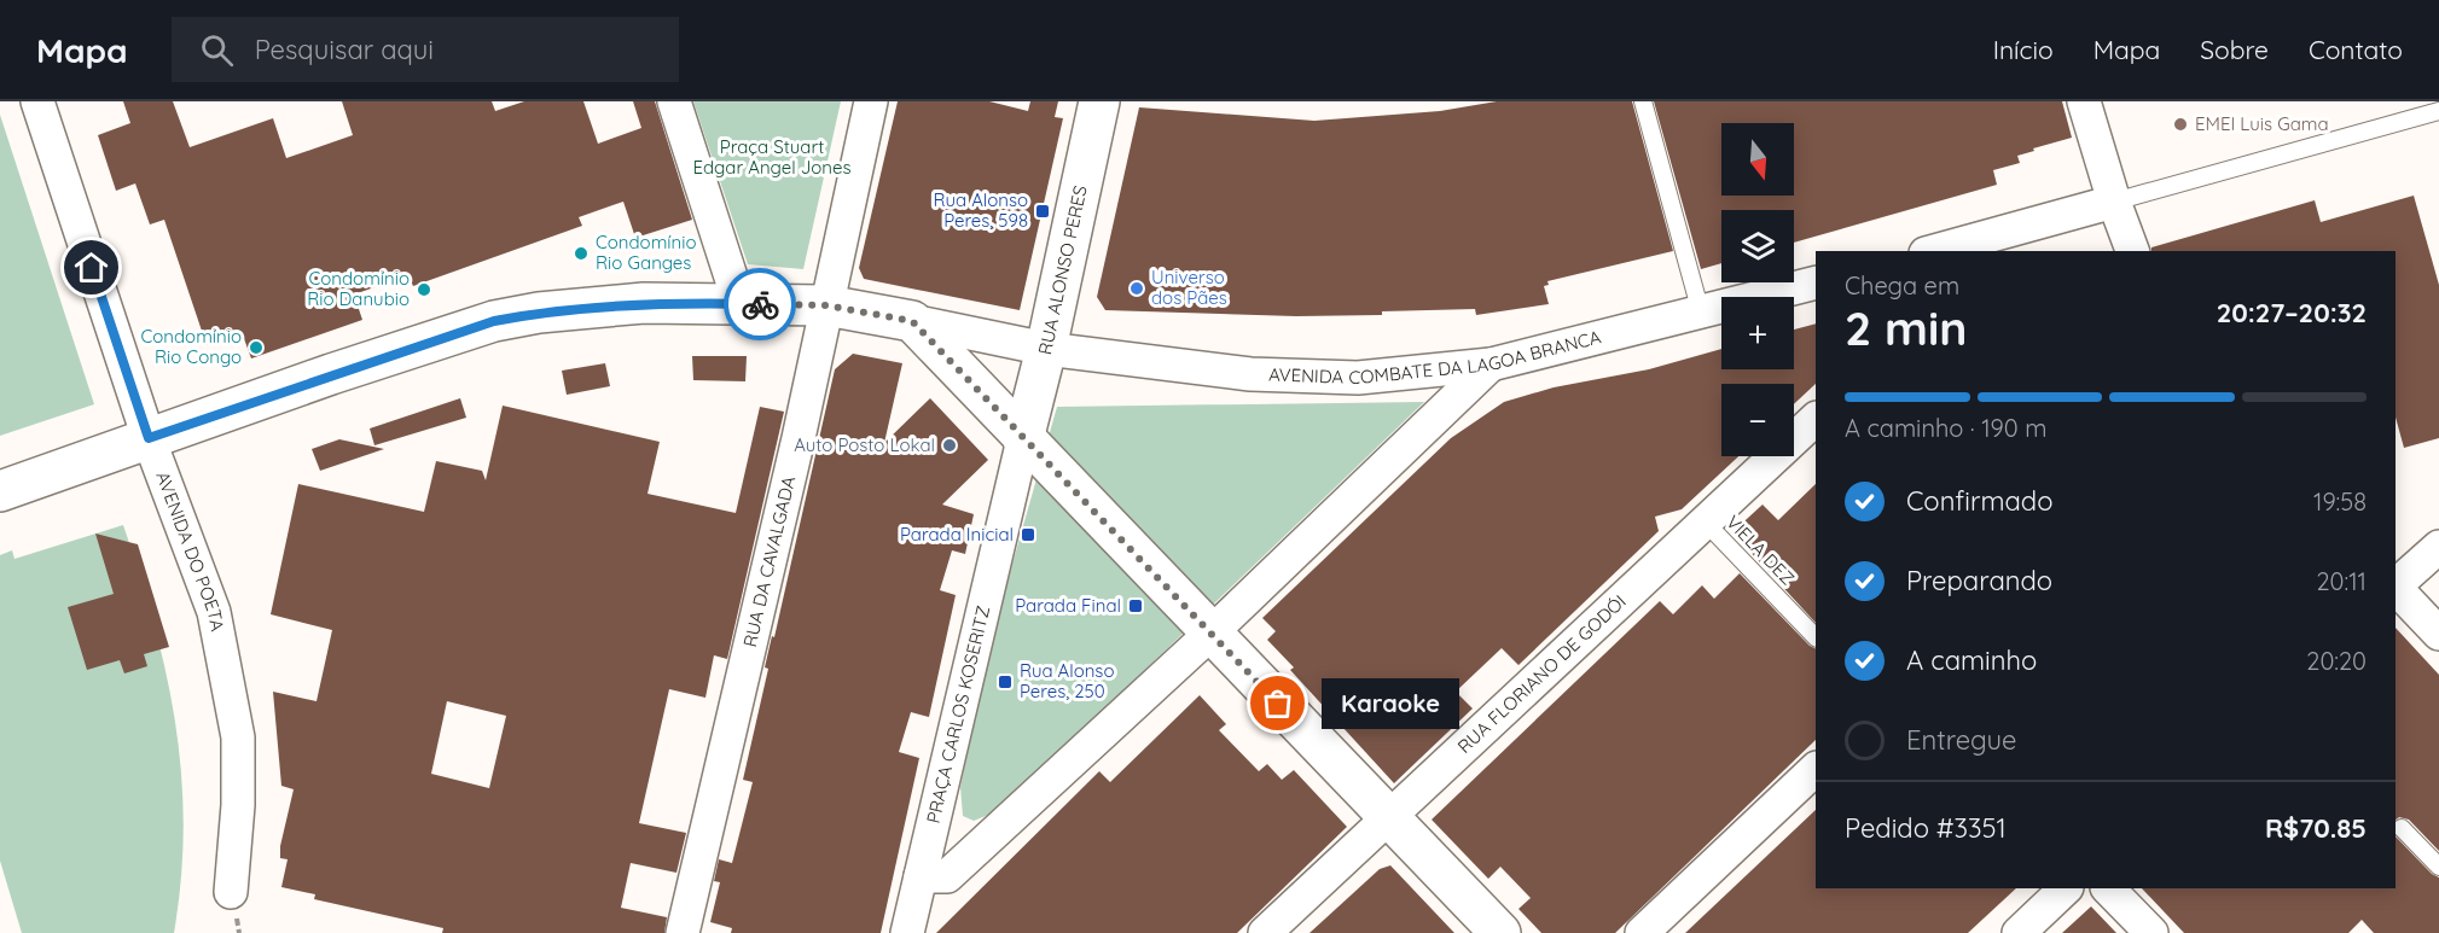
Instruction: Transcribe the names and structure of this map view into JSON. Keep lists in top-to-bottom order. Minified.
{"streets":{"street":["RUA ALONSO PERES","AVENIDA COMBATE DA LAGOA BRANCA","AVENIDA DO POETA","RUA DA CAVALGADA","RUA FLORIANO DE GODÓI","PRAÇA CARLOS KOSERITZ"],"lane":["VIELA DEZ"]},"crossings":[["RUA ALONSO PERES","AVENIDA COMBATE DA LAGOA BRANCA"],["RUA ALONSO PERES","PRAÇA CARLOS KOSERITZ"],["VIELA DEZ","RUA FLORIANO DE GODÓI"]],"parks":["Praça Stuart Edgar Angel Jones"],"places":{"other":["EMEI Luis Gama","Condomínio Rio Ganges","Universo dos Pães","Condomínio Rio Danubio","Condomínio Rio Congo","Auto Posto Lokal","Karaoke"],"transit":["Rua Alonso Peres, 598","Parada Inicial","Parada Final","Rua Alonso Peres, 250"]},"north":"bottom","page":{"header":"Mapa","search":"Pesquisar aqui","nav":["Início","Mapa","Sobre","Contato"],"map_buttons":["+","−"],"heading":["2 min","Chega em","20:27–20:32"],"panel":["Pedido #3351","R$70.85"],"bar":"A caminho · 190 m","list":[["Confirmado","19:58"],["Preparando","20:11"],["A caminho","20:20"],"Entregue"],"bubble":"Karaoke"}}
